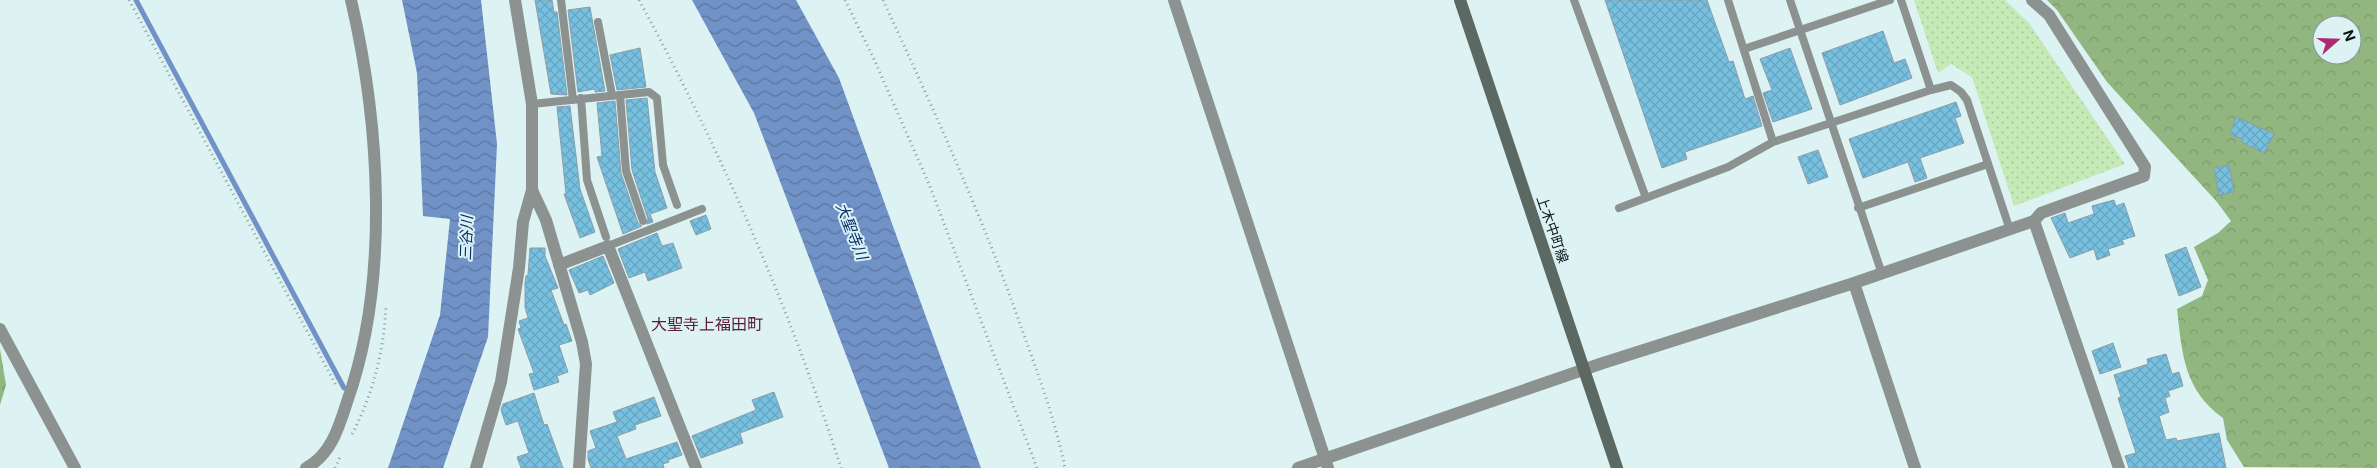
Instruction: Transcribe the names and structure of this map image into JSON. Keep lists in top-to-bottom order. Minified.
{"streets":{"main road":["上木中町線"]},"districts":["大聖寺上福田町"],"water":["大聖寺川","三谷川"],"north":"right"}
